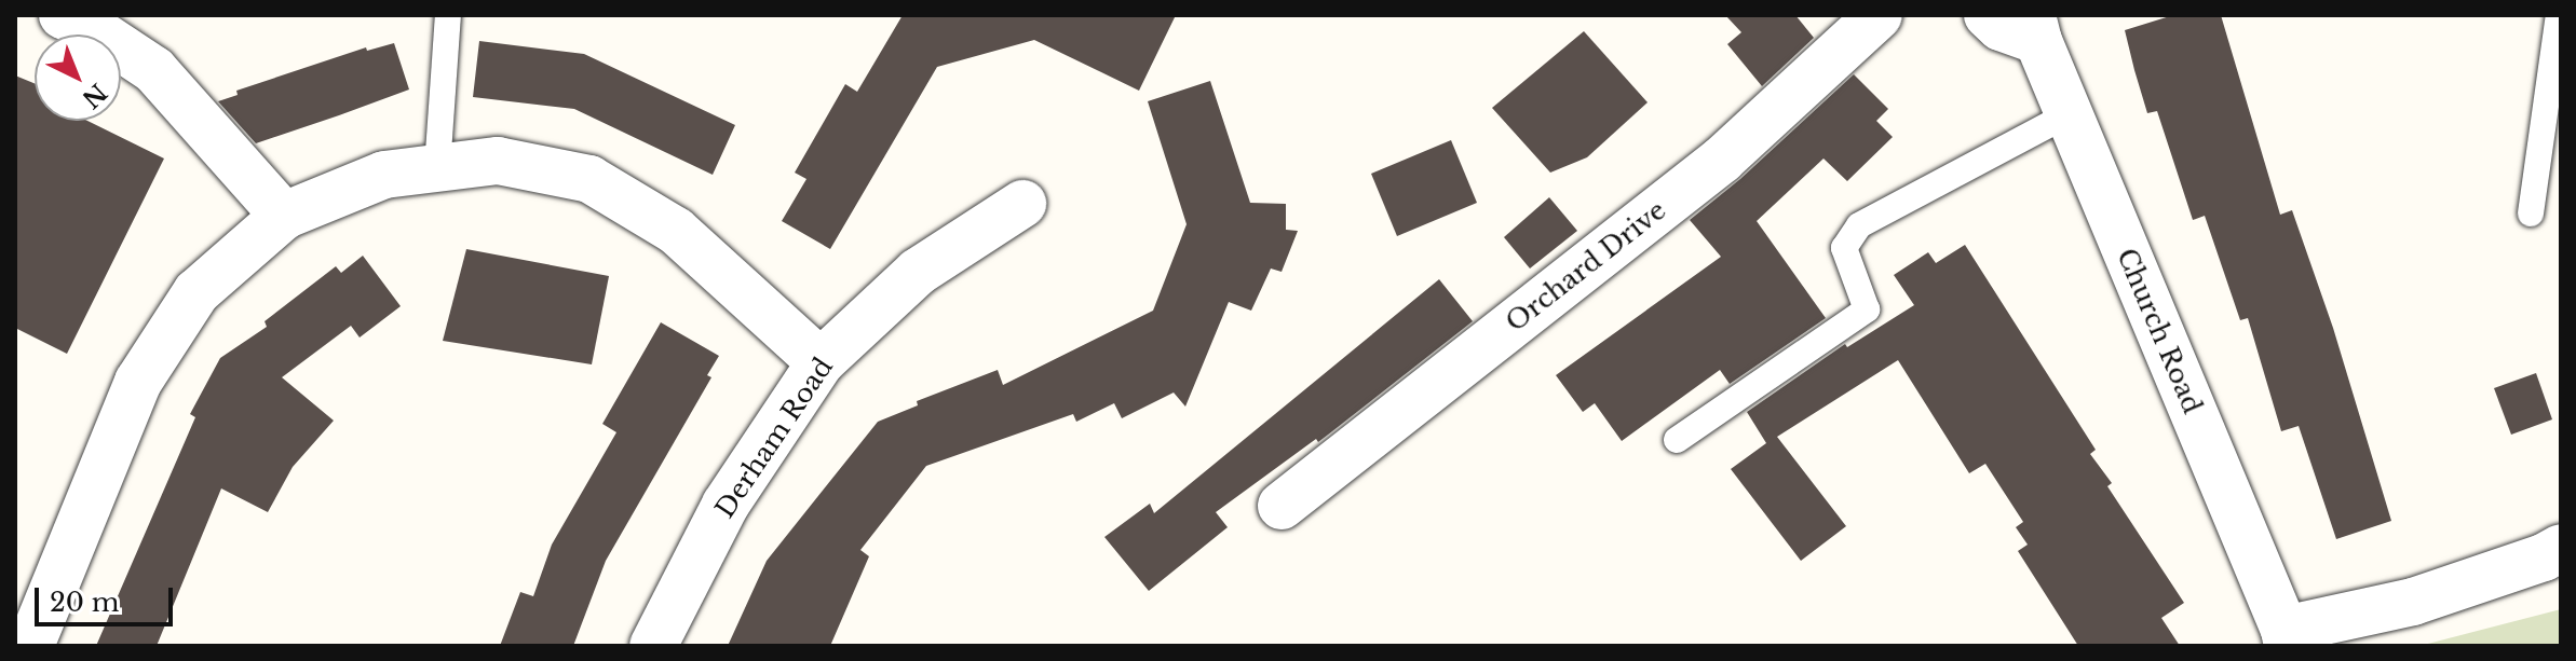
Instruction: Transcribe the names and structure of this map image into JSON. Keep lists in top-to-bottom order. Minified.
{"streets":{"street":["Orchard Drive","Church Road","Derham Road"]},"scale_bar":"20 m","north":"bottom right"}
